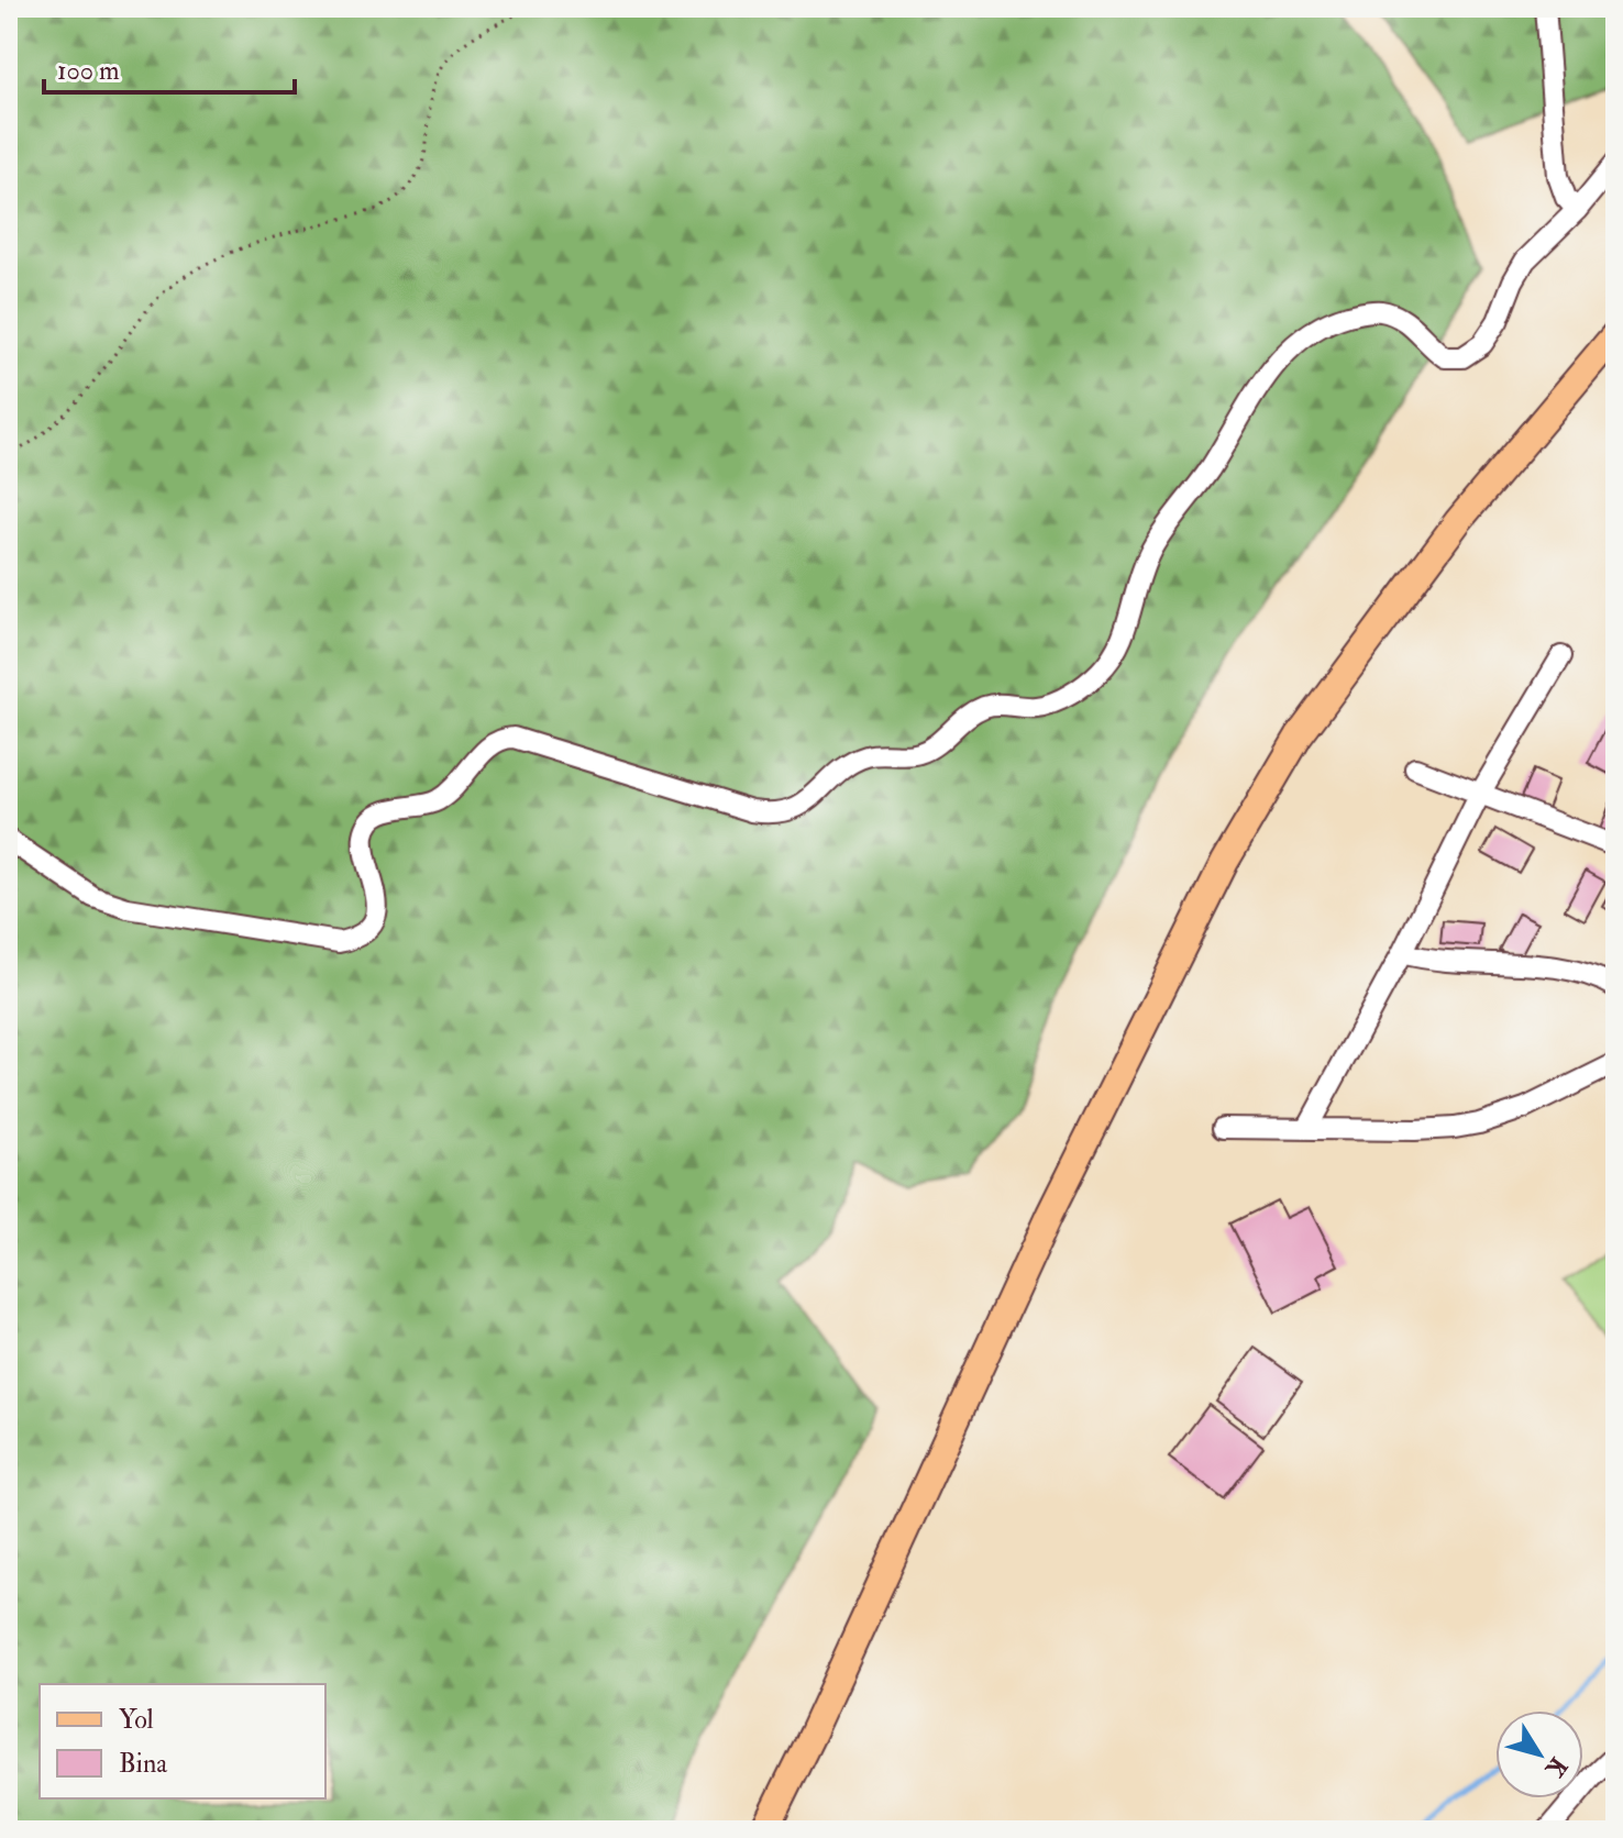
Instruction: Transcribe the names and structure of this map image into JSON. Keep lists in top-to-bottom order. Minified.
{"legend":["Yol","Bina"],"scale_bar":"100 m","north":"bottom right"}
